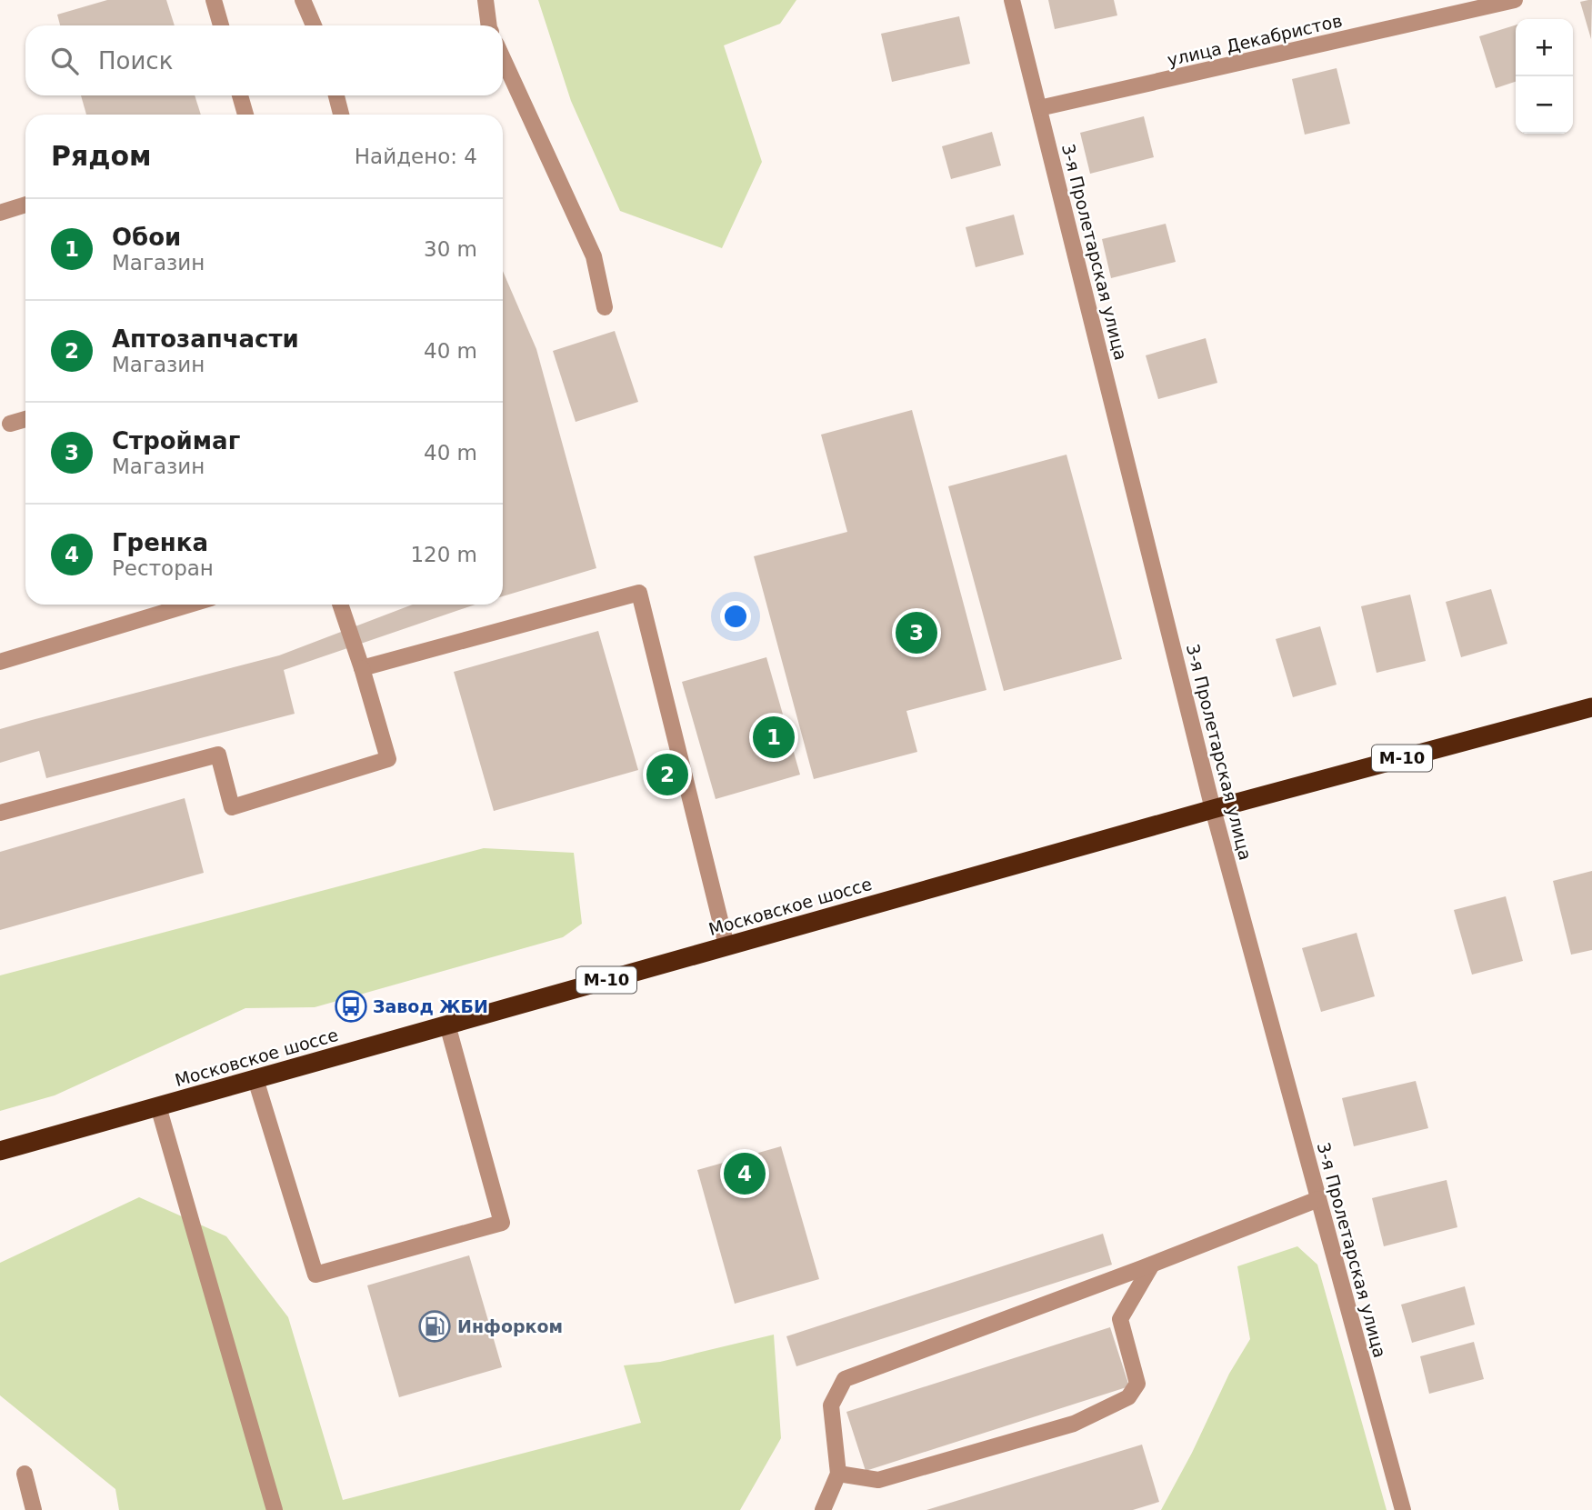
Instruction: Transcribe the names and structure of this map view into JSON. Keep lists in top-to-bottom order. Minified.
{"streets":{"highway":["М-10","Московское шоссе"],"street":["улица Декабристов","3-я Пролетарская улица"]},"crossings":[["улица Декабристов","3-я Пролетарская улица"],["3-я Пролетарская улица","Московское шоссе"]],"places":{"bus stop":["Завод ЖБИ"],"fuel station":["Инфорком"]},"page":{"map_buttons":["+","−"],"search":"Поиск","heading":["Рядом","Найдено: 4"],"list":[{"mark":"1","name":"Обои","note":"Магазин","value":"30 m"},{"mark":"2","name":"Аптозапчасти","note":"Магазин","value":"40 m"},{"mark":"3","name":"Строймаг","note":"Магазин","value":"40 m"},{"mark":"4","name":"Гренка","note":"Ресторан","value":"120 m"}],"pins":["3","1","2","4"]}}
